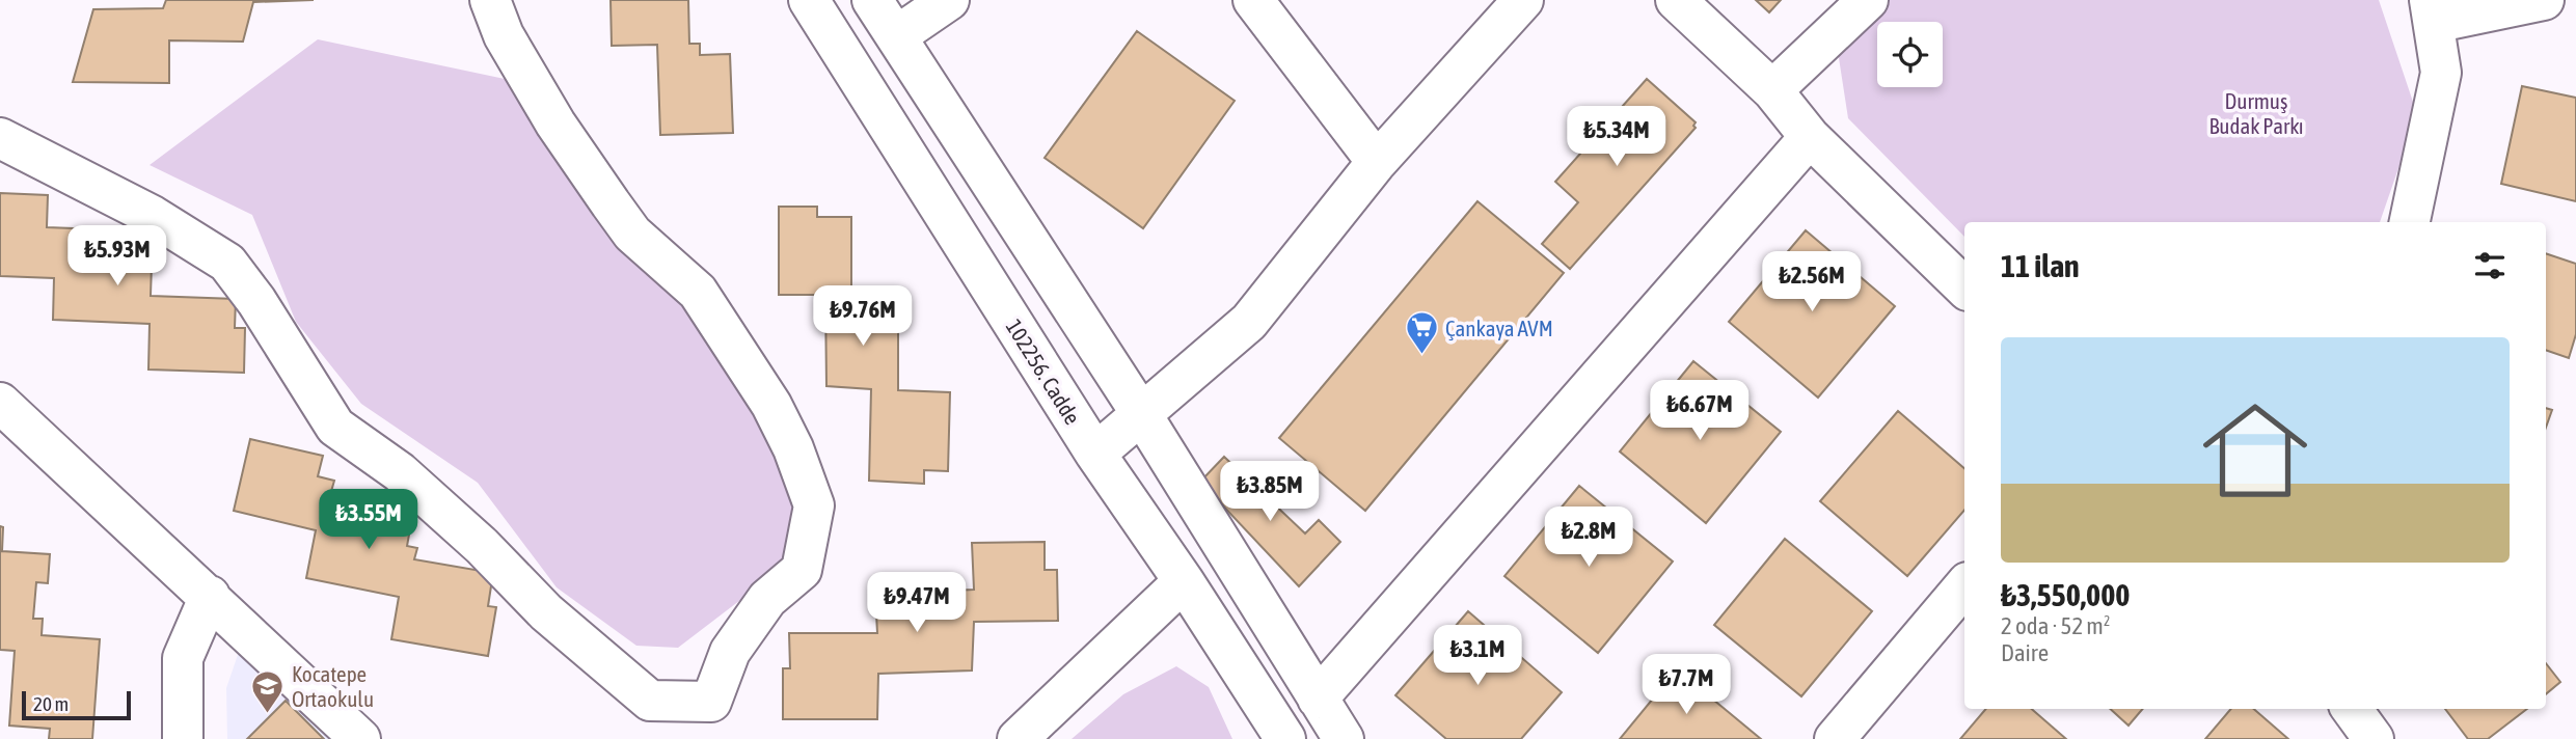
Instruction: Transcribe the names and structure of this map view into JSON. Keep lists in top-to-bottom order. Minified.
{"streets":{"street":["102256. Cadde"]},"parks":["Durmuş Budak Parkı"],"places":{"supermarket":["Çankaya AVM"],"school or university":["Kocatepe Ortaokulu"]},"scale_bar":"20 m","page":{"price":["₺5.34M","₺5.93M","₺2.56M","₺9.76M","₺6.67M","₺3.85M","₺3.55M","₺2.8M","₺9.47M","₺3.1M","₺7.7M"],"heading":"11 ilan","list":[{"name":"₺3,550,000","note":"2 oda · 52 m² · Daire"}],"scale":"20 m"}}
